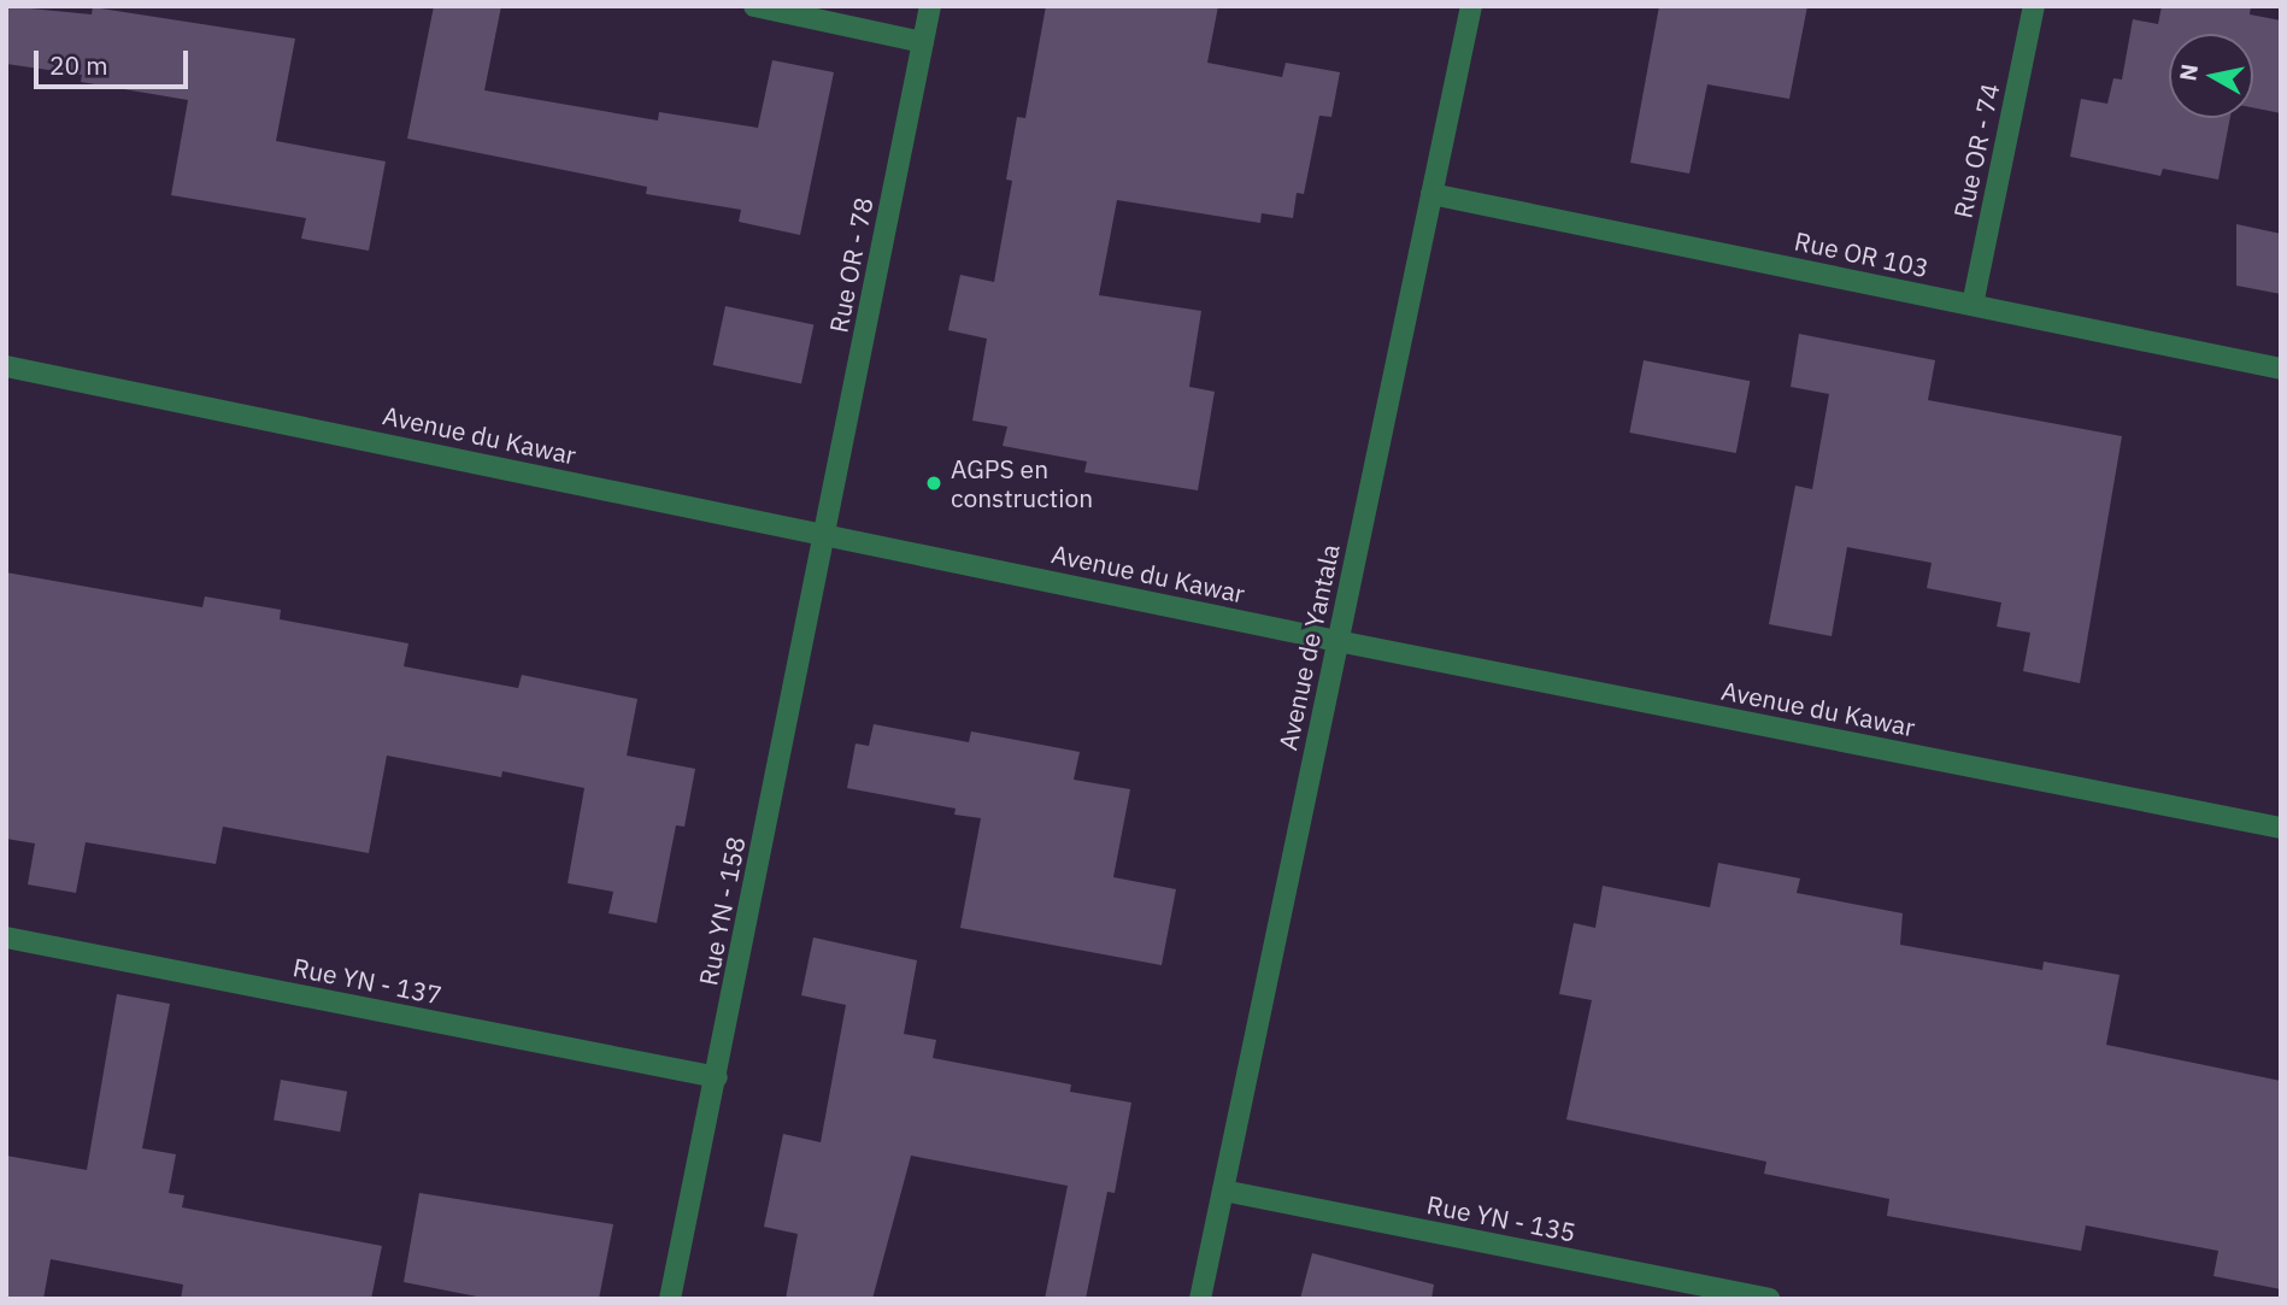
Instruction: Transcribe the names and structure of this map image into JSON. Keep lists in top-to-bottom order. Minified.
{"streets":{"street":["Rue OR - 74","Rue OR 103","Rue OR - 78","Avenue du Kawar","Avenue de Yantala","Rue YN - 158","Rue YN - 137","Rue YN - 135"]},"crossings":[["Rue OR - 74","Rue OR 103"],["Rue OR 103","Avenue de Yantala"],["Rue OR - 78","Avenue du Kawar"],["Rue OR - 78","Rue YN - 158"],["Avenue du Kawar","Avenue de Yantala"],["Avenue du Kawar","Rue YN - 158"],["Avenue de Yantala","Rue YN - 135"],["Rue YN - 158","Rue YN - 137"]],"places":["AGPS en construction"],"scale_bar":"20 m","north":"left"}
